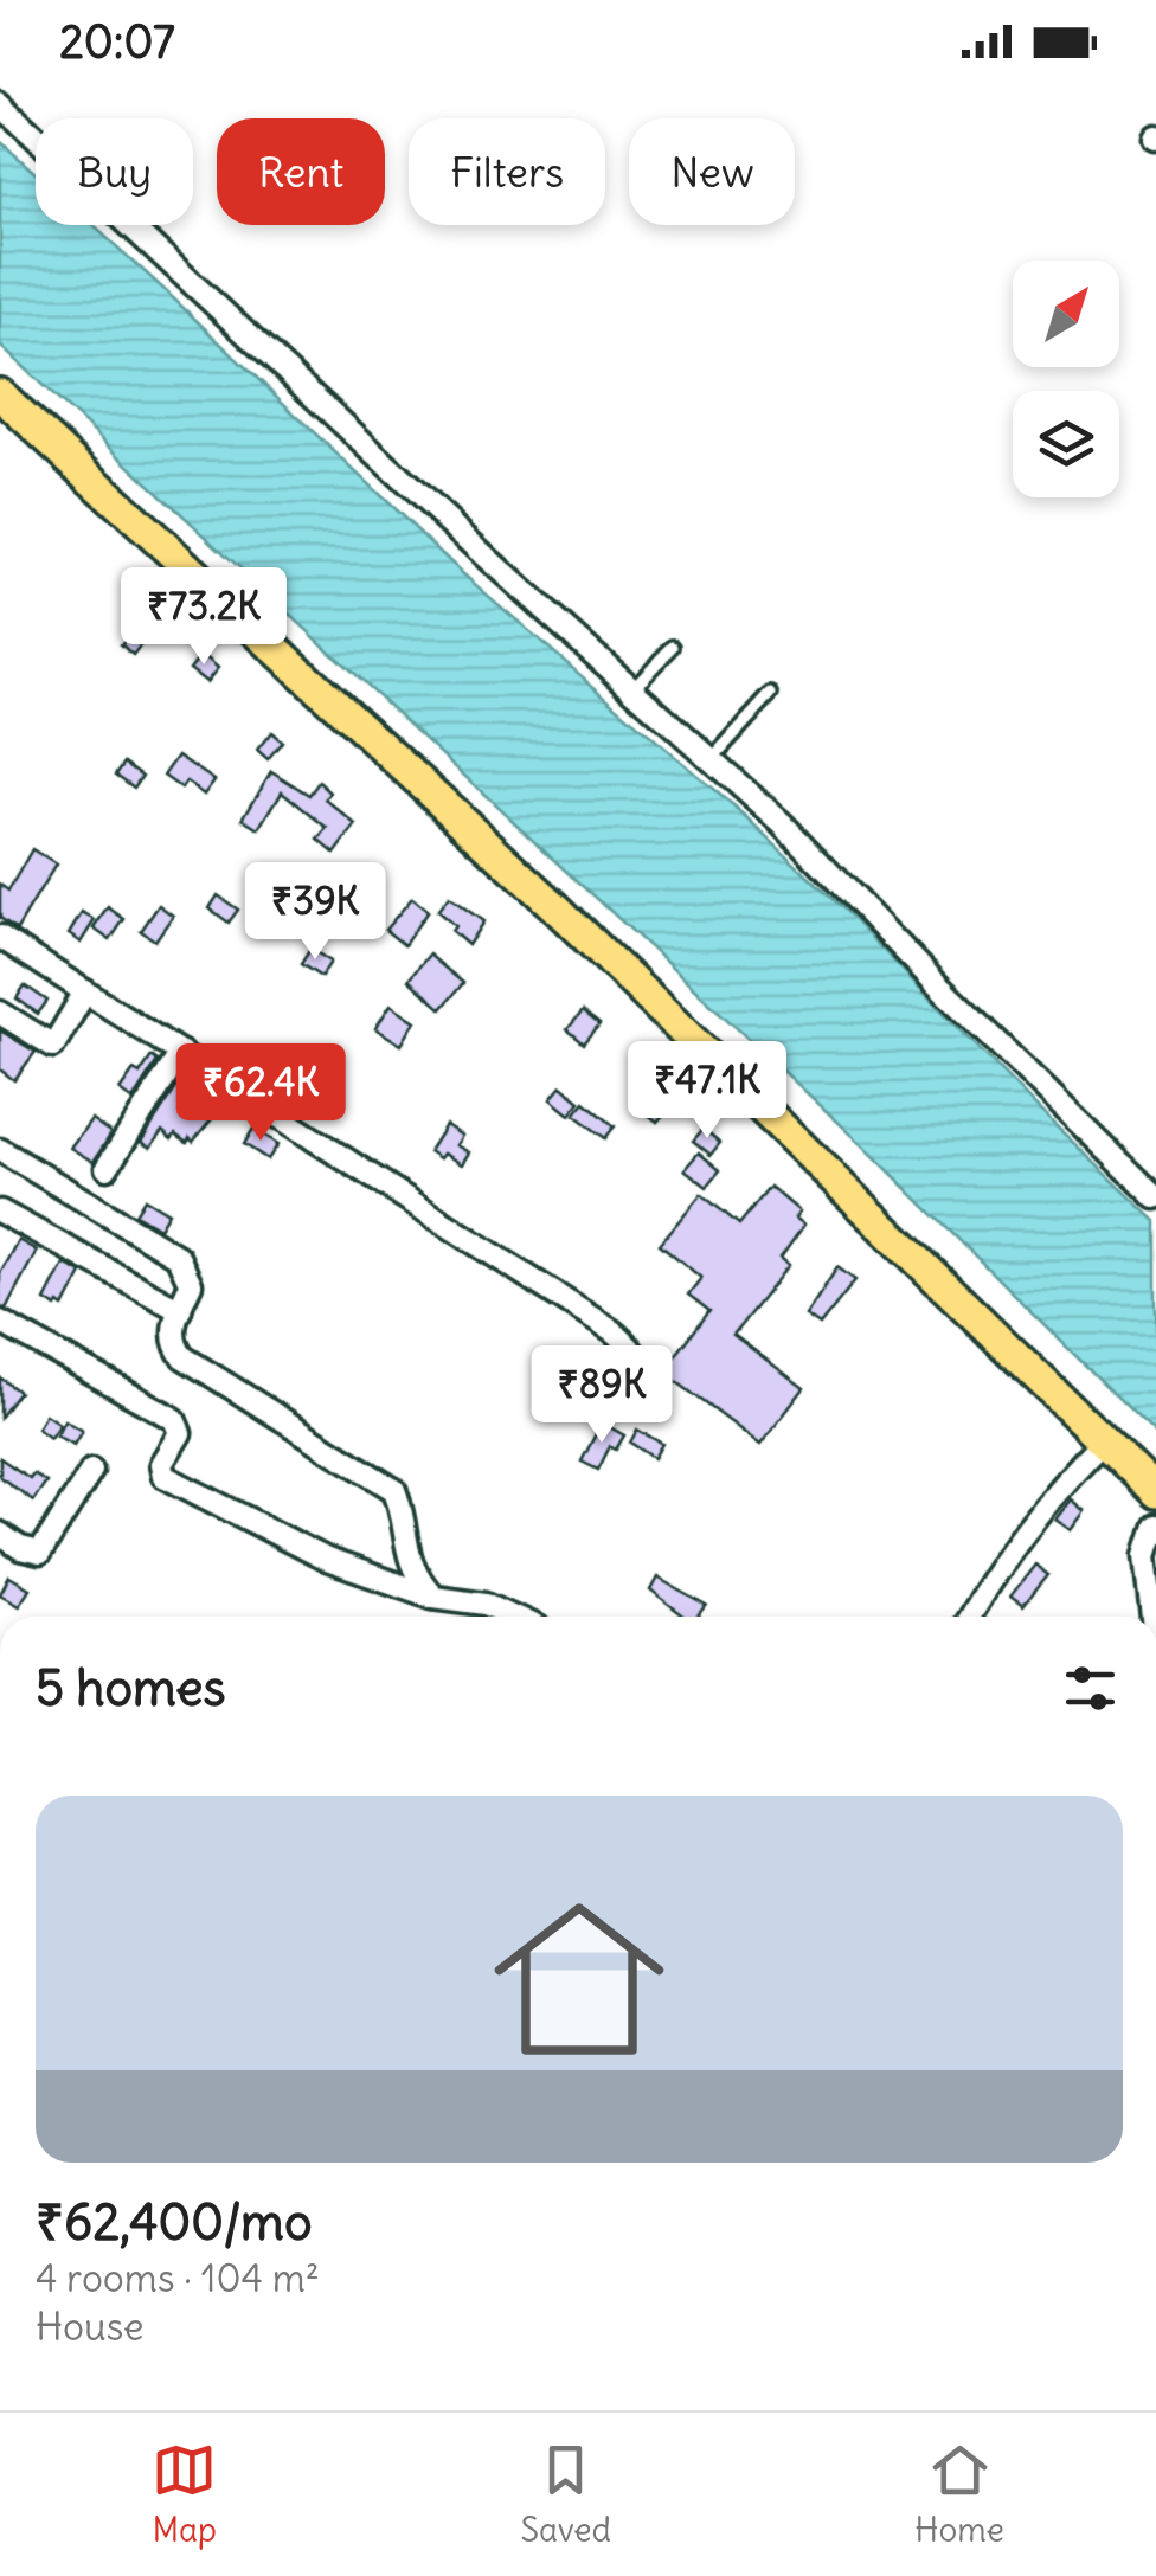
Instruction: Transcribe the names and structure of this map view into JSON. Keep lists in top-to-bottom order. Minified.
{"north":"top right","page":{"status":"20:07","chip":["Buy","Rent","Filters","New"],"price":["₹73.2K","₹39K","₹47.1K","₹62.4K","₹89K"],"heading":"5 homes","list":[{"name":"₹62,400/mo","note":"4 rooms · 104 m² · House"}],"tabs":["Map","Saved","Home"]}}
